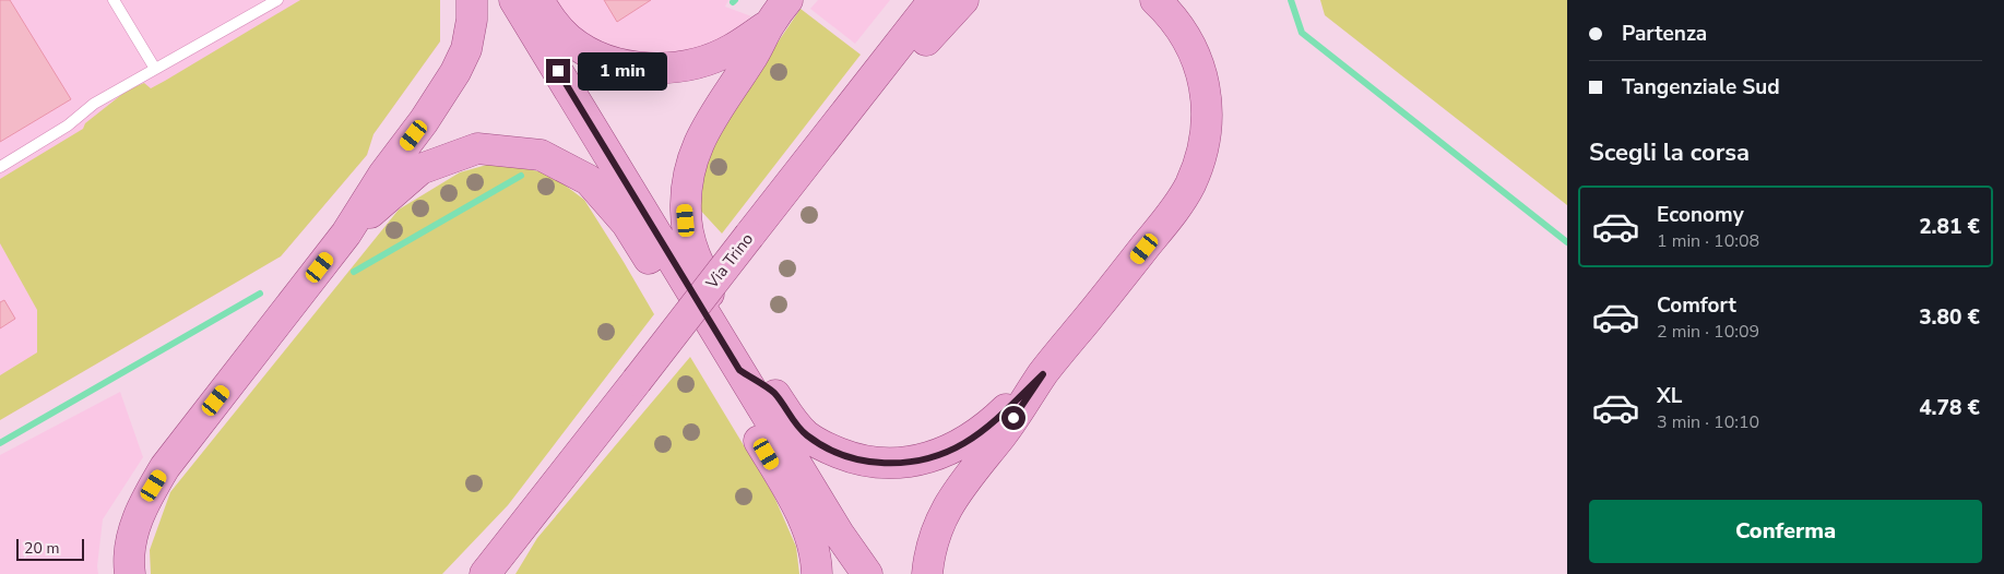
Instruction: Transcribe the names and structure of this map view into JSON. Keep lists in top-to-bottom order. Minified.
{"streets":{"main road":["Via Trino"]},"scale_bar":"20 m","page":{"banner":["Partenza","Tangenziale Sud"],"bubble":"1 min","heading":"Scegli la corsa","list":[{"name":"Economy","note":"1 min · 10:08","value":"2.81 €"},{"name":"Comfort","note":"2 min · 10:09","value":"3.80 €"},{"name":"XL","note":"3 min · 10:10","value":"4.78 €"}],"buttons":"Conferma","scale":"20 m"}}
